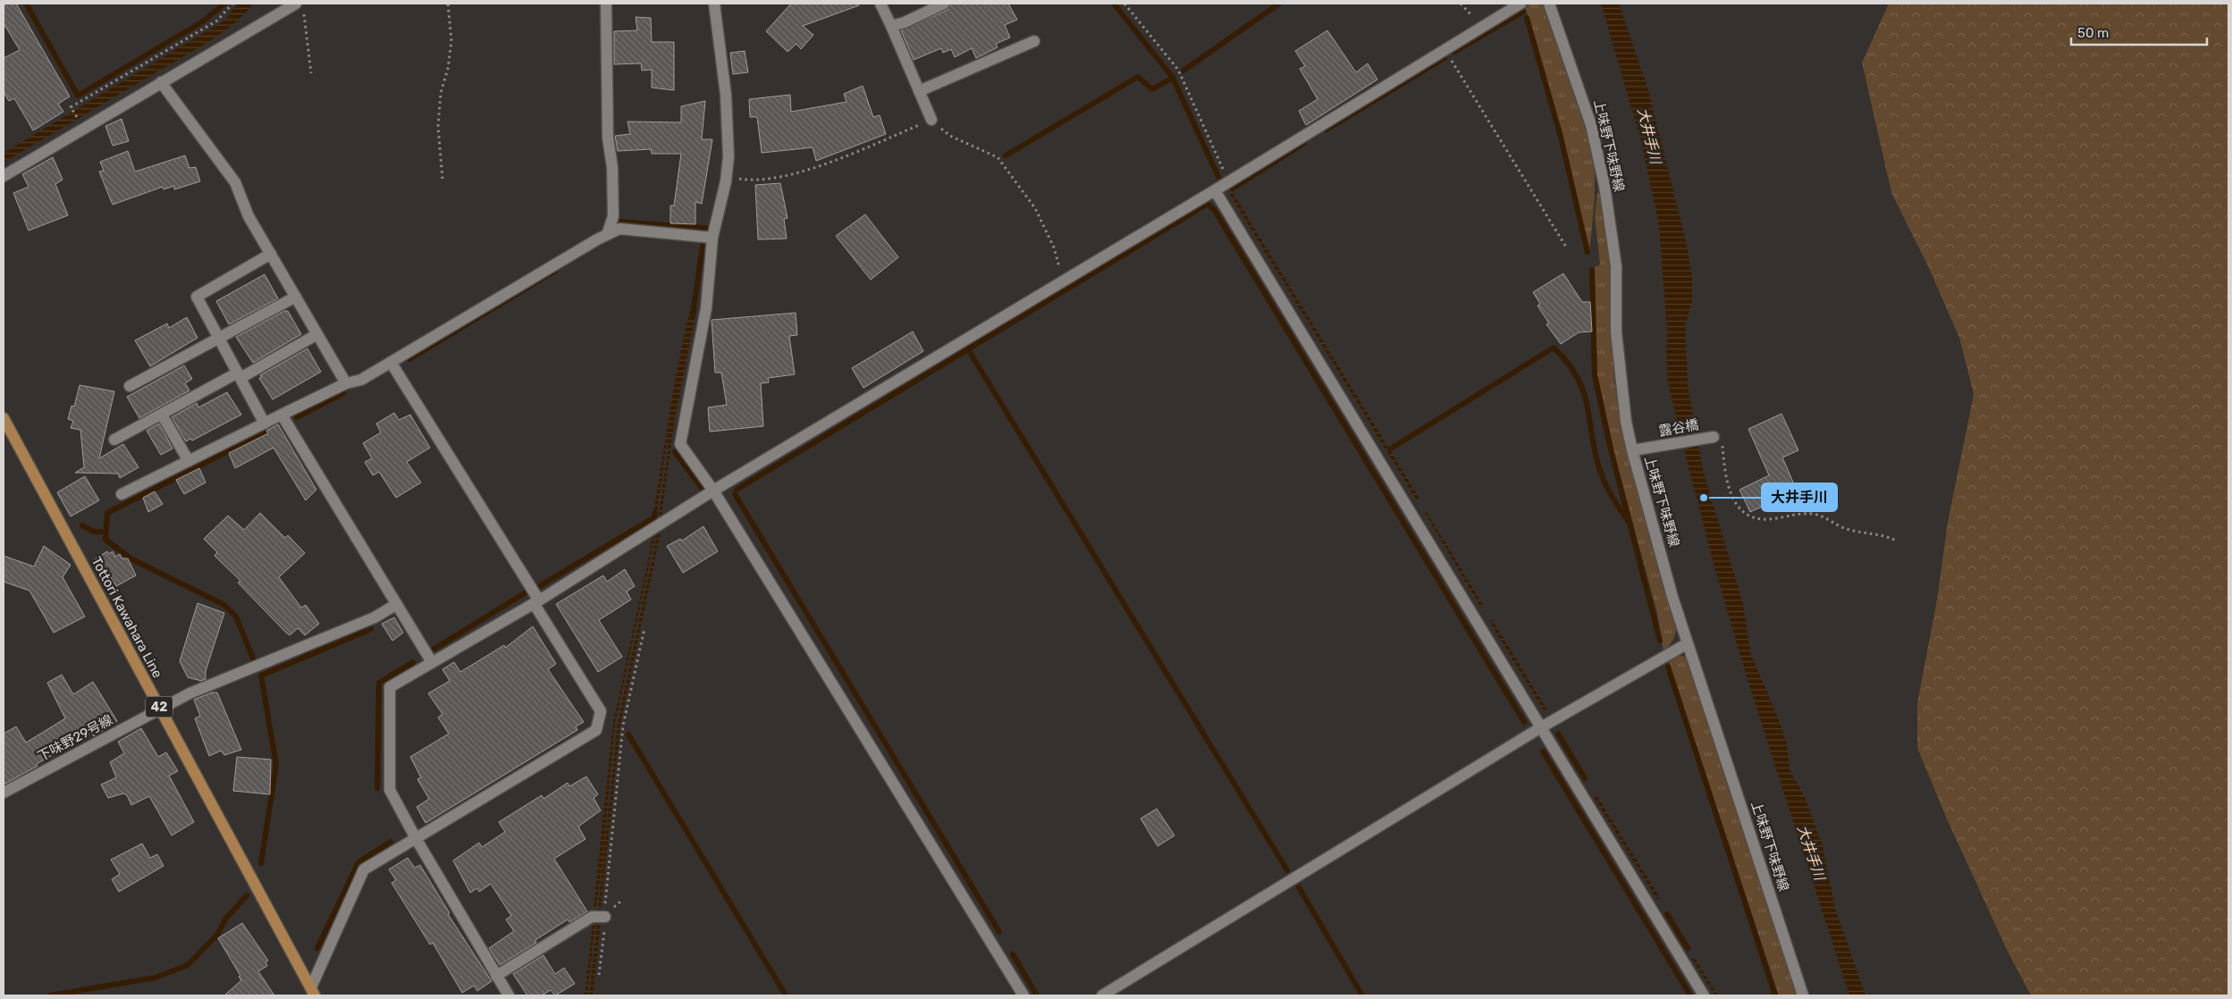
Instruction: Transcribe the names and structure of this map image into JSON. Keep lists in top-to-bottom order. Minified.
{"streets":{"main road":["Tottori Kawahara Line","42"],"street":["上味野下味野線","露谷橋","下味野29号線"]},"crossings":[["上味野下味野線","露谷橋"],["Tottori Kawahara Line","下味野29号線"]],"water":["大井手川"],"places":["大井手川"],"scale_bar":"50 m"}
